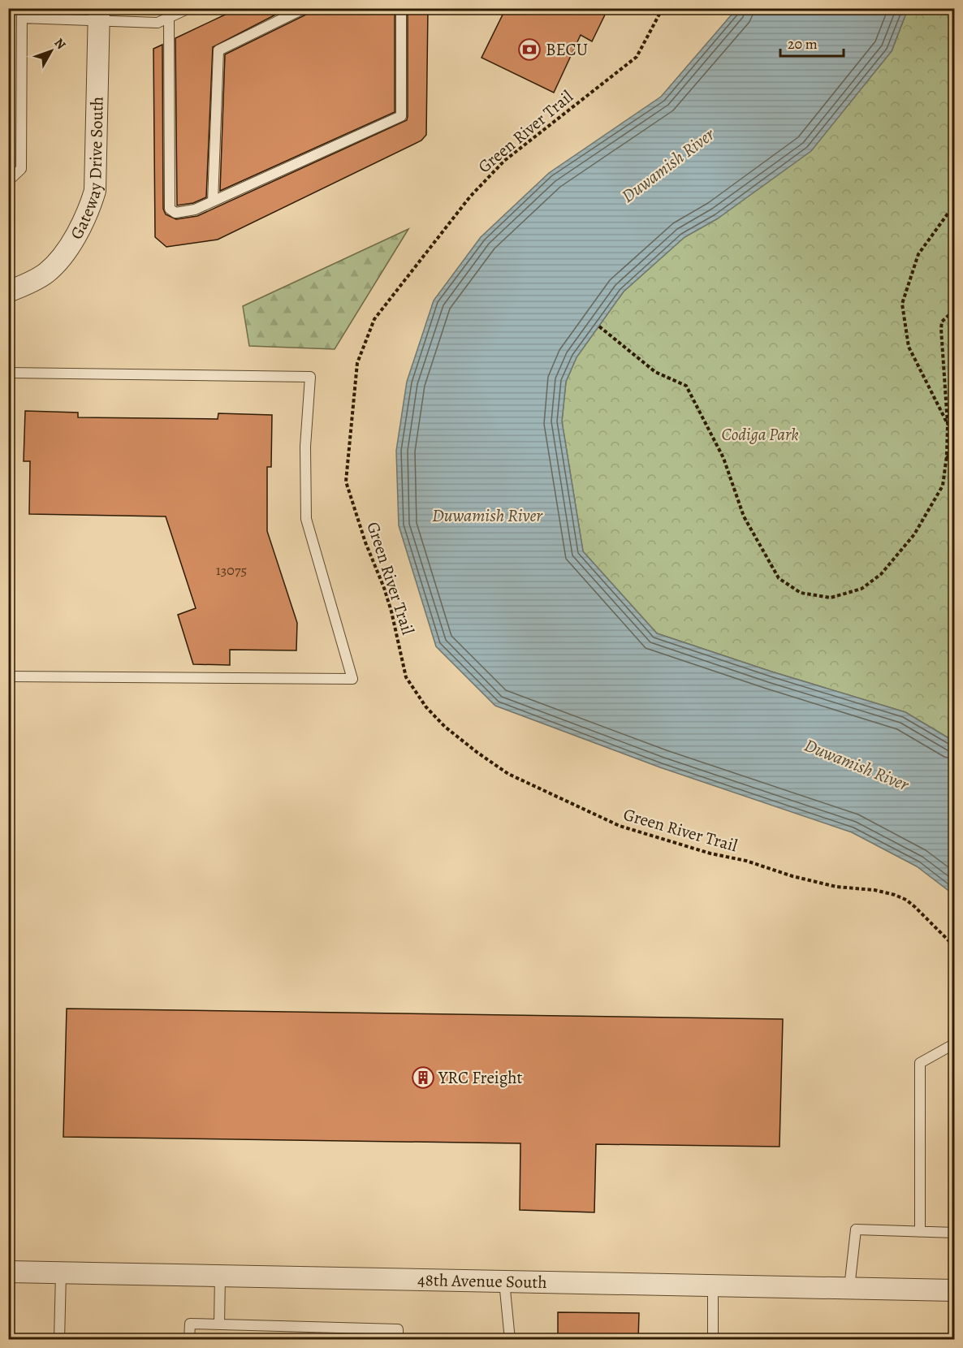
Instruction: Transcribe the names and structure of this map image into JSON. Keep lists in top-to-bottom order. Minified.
{"streets":{"street":["Gateway Drive South","48th Avenue South"],"path":["Green River Trail"]},"water":["Duwamish River"],"parks":["Codiga Park"],"places":{"bank":["BECU"],"building":["YRC Freight"]},"house_numbers":["13075"],"scale_bar":"20 m","north":"top right"}
